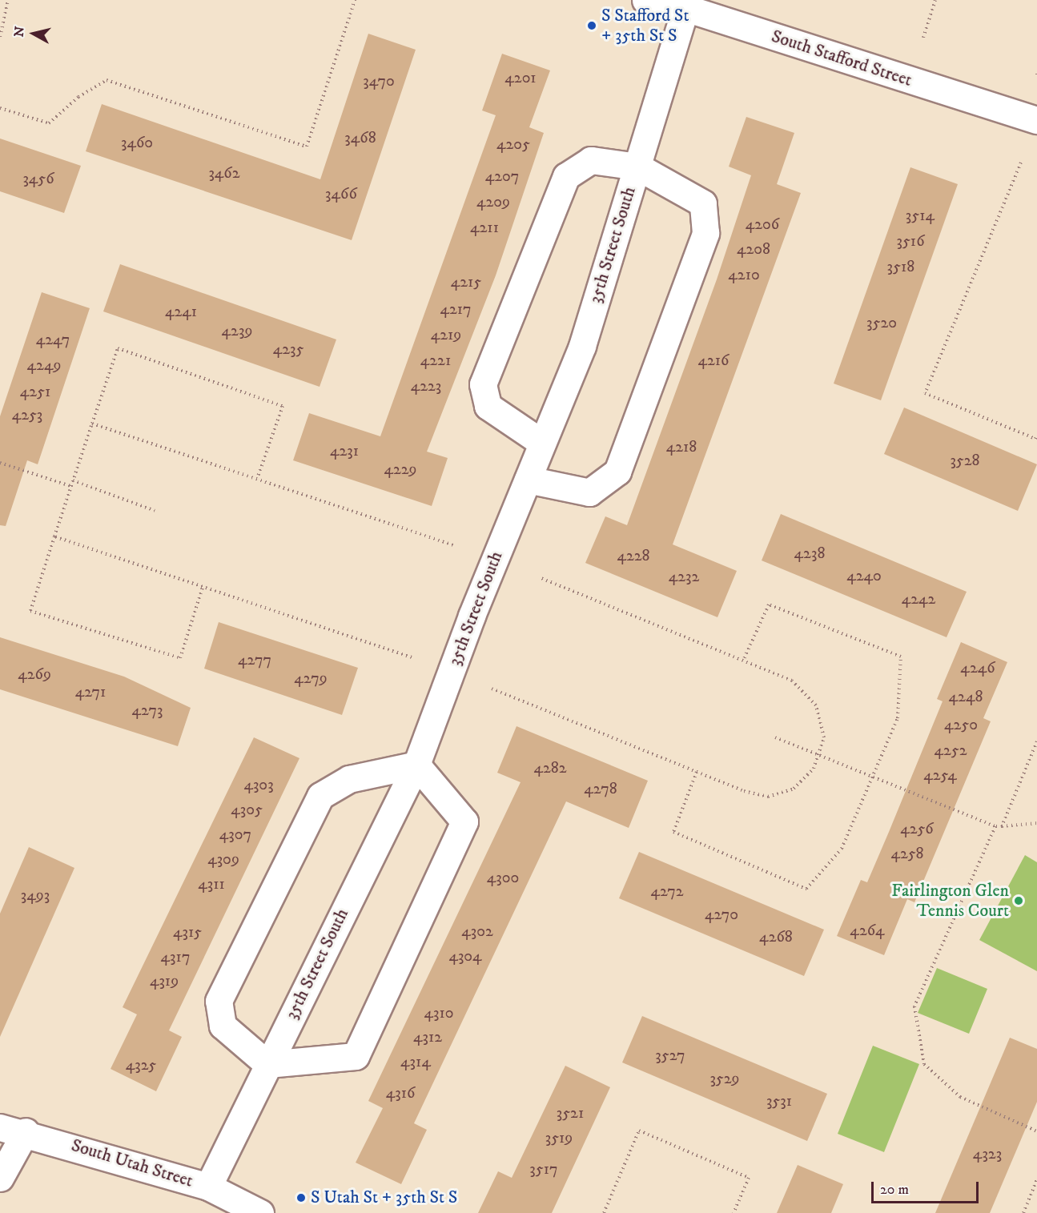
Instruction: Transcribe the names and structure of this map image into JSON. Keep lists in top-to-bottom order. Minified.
{"streets":{"street":["South Stafford Street","35th Street South","South Utah Street"]},"crossings":[["South Stafford Street","35th Street South"],["35th Street South","South Utah Street"]],"places":["S Stafford St + 35th St S","Fairlington Glen Tennis Court","S Utah St + 35th St S"],"house_numbers":["4201","3470","3468","3460","4205","3462","4207","3456","3466","4209","3514","4206","4211","3516","4208","3518","4210","4215","4217","4241","3520","4239","4219","4247","4235","4221","4216","4249","4223","4251","4253","4218","4231","3528","4229","4238","4228","4240","4232","4242","4277","4246","4269","4279","4271","4248","4273","4250","4252","4282","4254","4303","4278","4305","4256","4307","4258","4309","4300","4311","4272","3493","4270","4264","4302","4315","4268","4304","4317","4319","4310","4312","3527","4314","4325","3529","4316","3531","3521","3519","4323","3517"],"scale_bar":"20 m","north":"left"}
